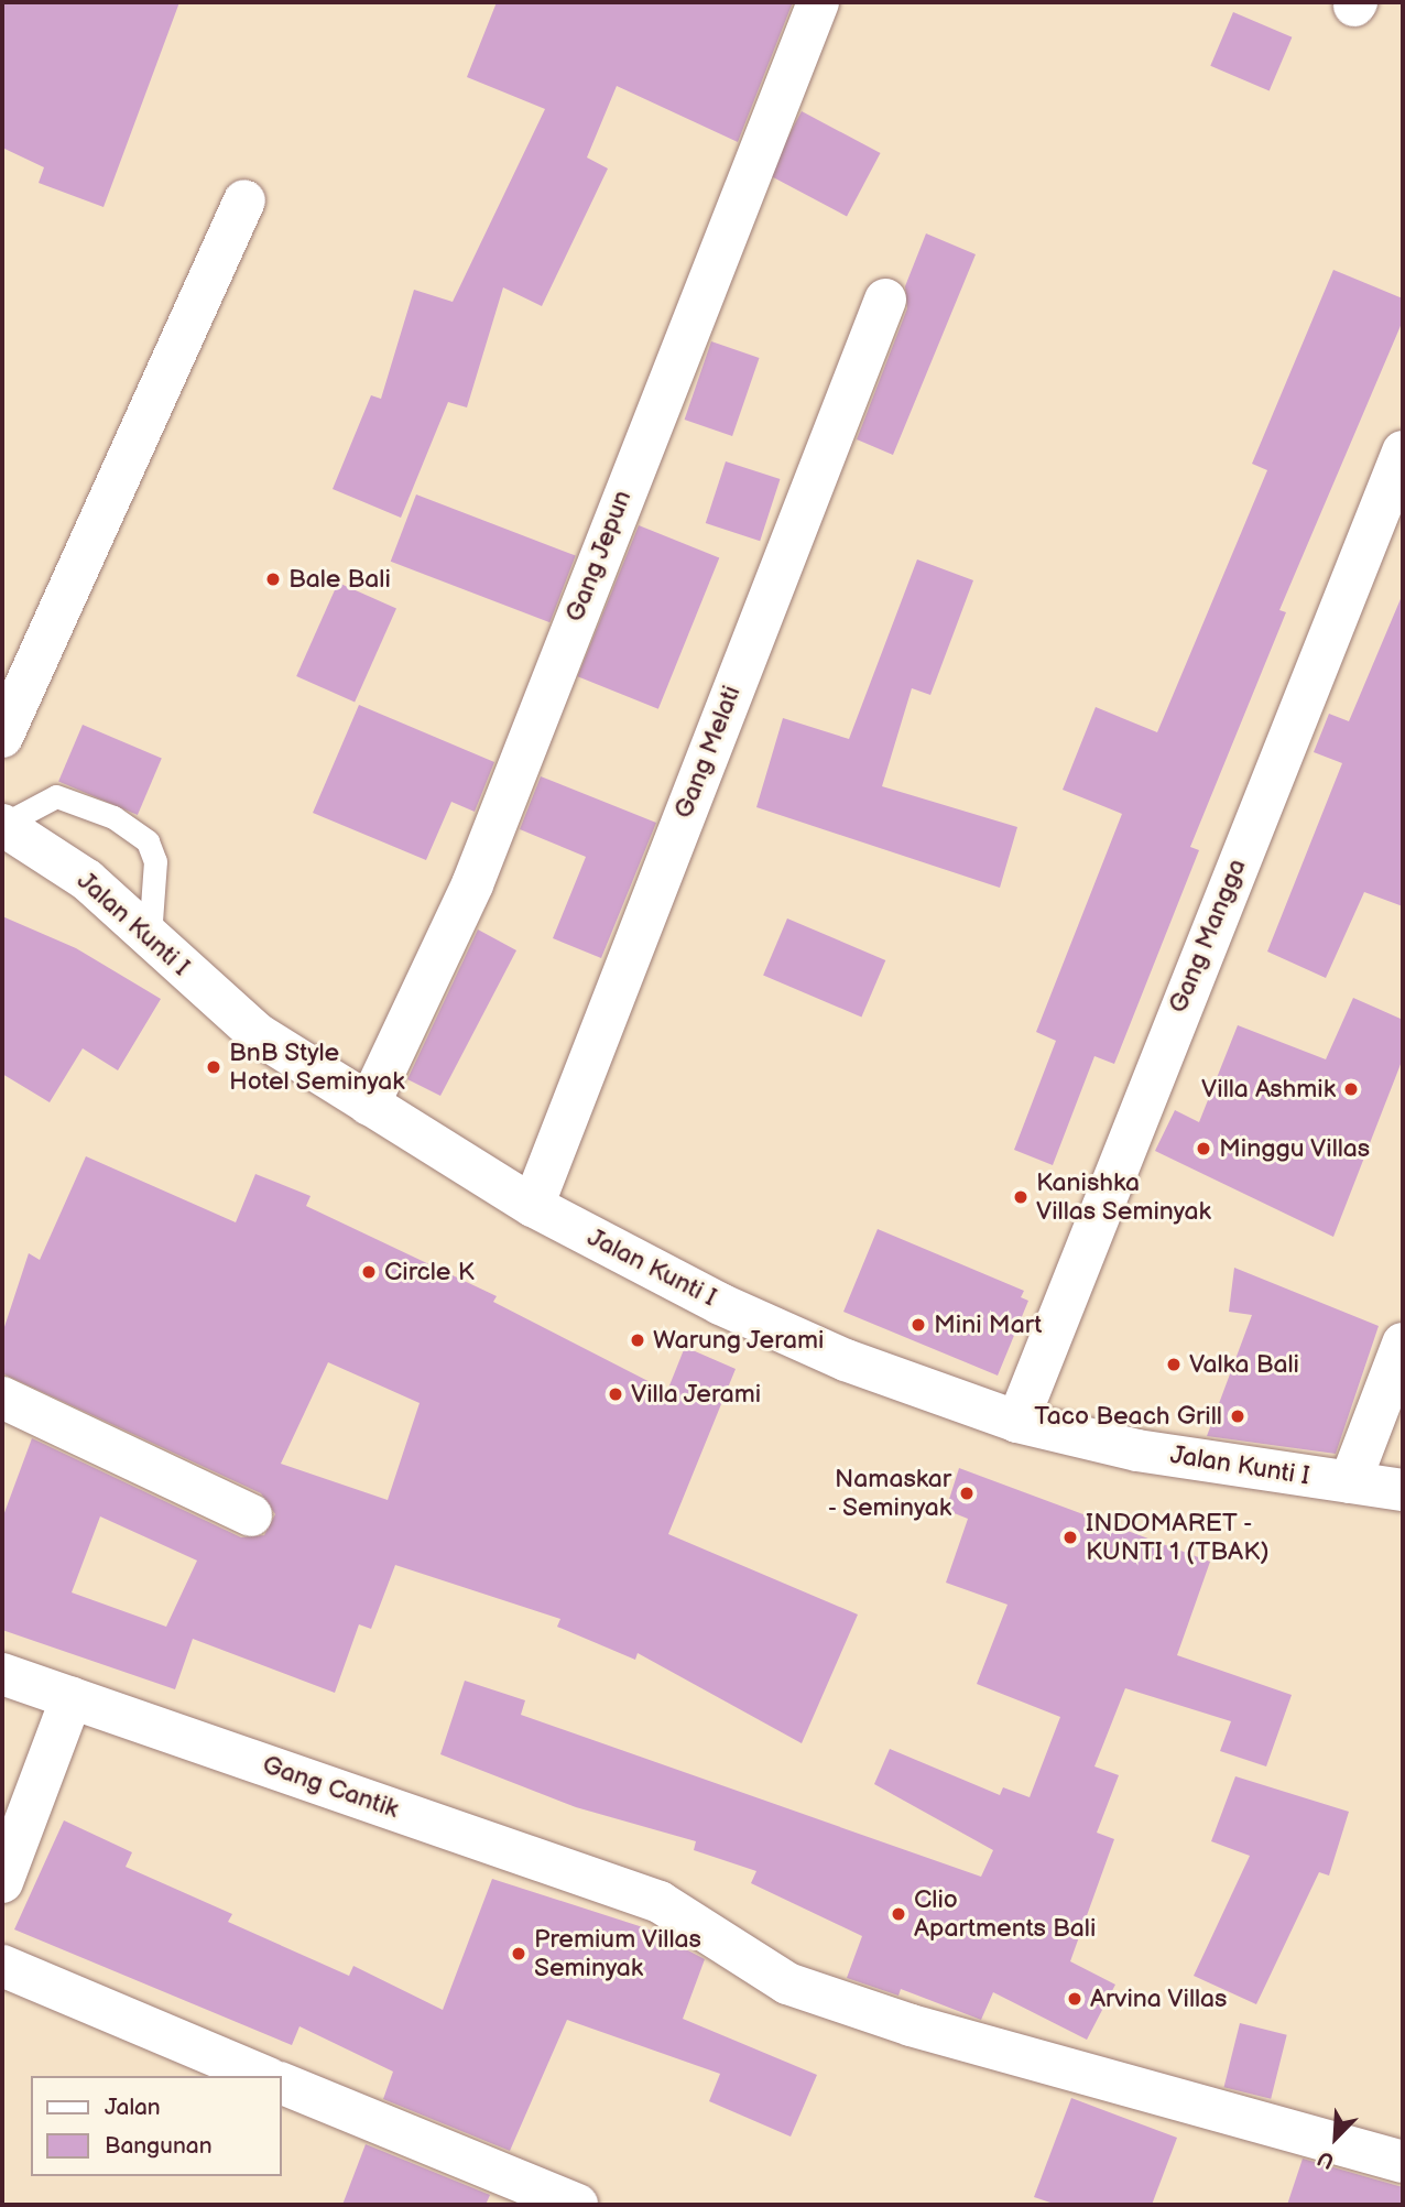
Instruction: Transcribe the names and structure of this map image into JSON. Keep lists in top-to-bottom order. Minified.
{"streets":{"street":["Gang Jepun","Gang Melati","Jalan Kunti I","Gang Mangga","Gang Cantik"]},"crossings":[["Gang Jepun","Jalan Kunti I"],["Gang Melati","Jalan Kunti I"],["Jalan Kunti I","Gang Mangga"]],"places":["Bale Bali","BnB Style Hotel Seminyak","Villa Ashmik","Minggu Villas","Kanishka Villas Seminyak","Circle K","Mini Mart","Warung Jerami","Valka Bali","Villa Jerami","Taco Beach Grill","Namaskar - Seminyak","INDOMARET - KUNTI 1 (TBAK)","Clio Apartments Bali","Premium Villas Seminyak","Arvina Villas"],"legend":["Jalan","Bangunan"],"north":"bottom left"}
